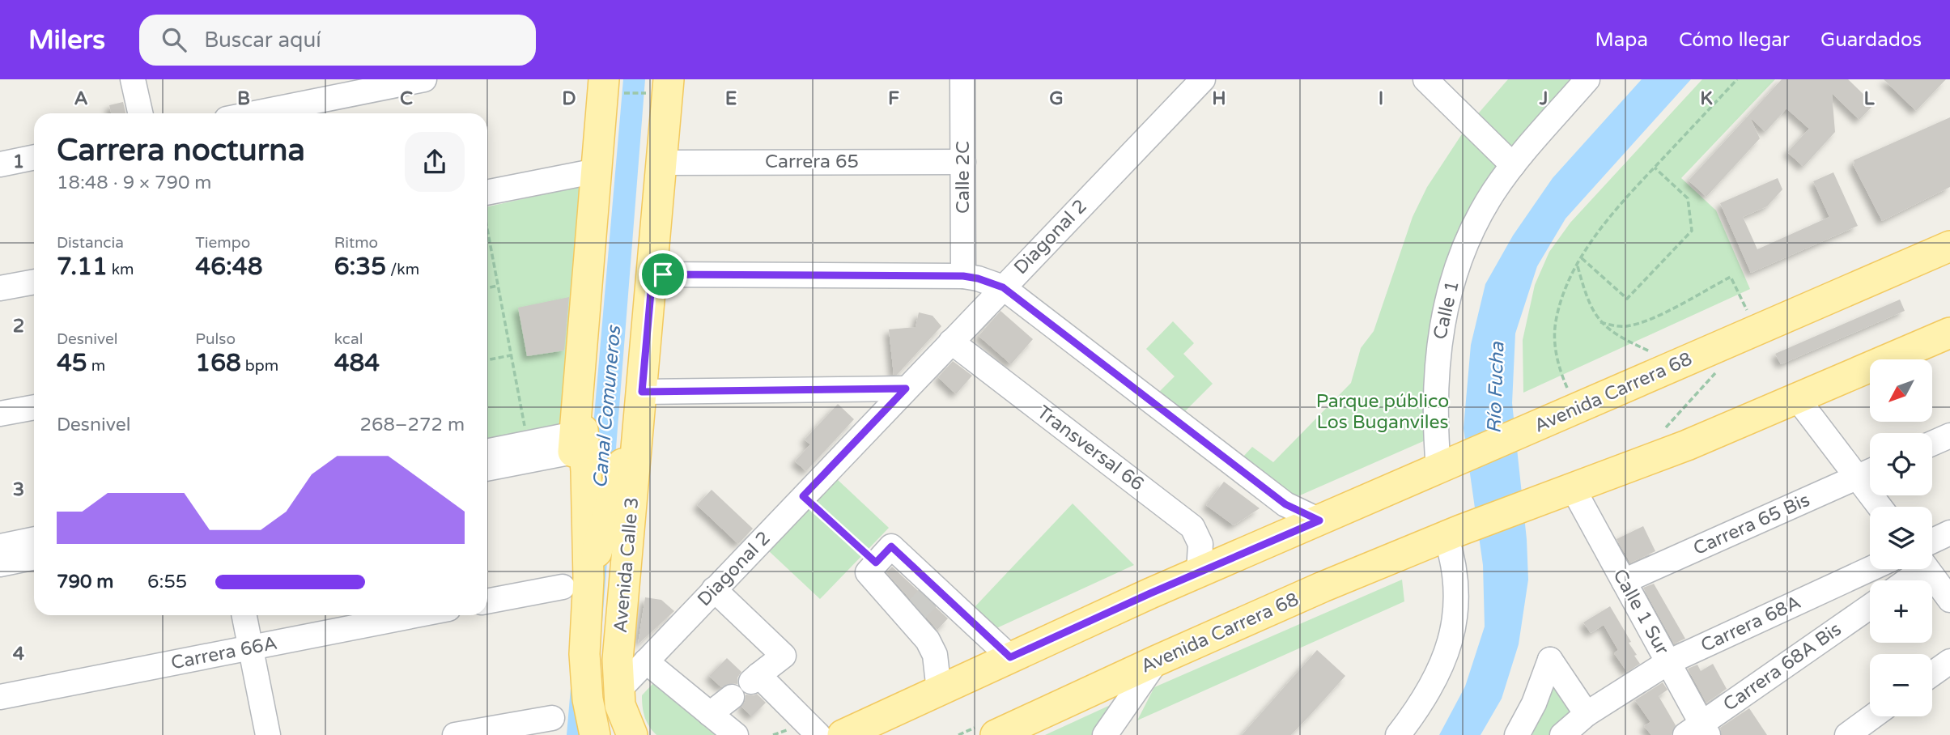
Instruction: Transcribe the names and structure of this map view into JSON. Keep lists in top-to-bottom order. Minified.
{"streets":{"main road":["Avenida Carrera 68","Avenida Calle 3"],"street":["Carrera 65","Calle 2C","Diagonal 2","Calle 1","Transversal 66","Carrera 65 Bis","Calle 1 Sur","Carrera 68A","Carrera 66A","Carrera 68A Bis"]},"crossings":[["Carrera 65","Calle 2C"],["Carrera 65","Avenida Calle 3"],["Diagonal 2","Transversal 66"],["Diagonal 2","Avenida Calle 3"],["Calle 1","Avenida Carrera 68"],["Avenida Carrera 68","Transversal 66"],["Avenida Carrera 68","Calle 1 Sur"],["Carrera 65 Bis","Calle 1 Sur"],["Calle 1 Sur","Carrera 68A"],["Calle 1 Sur","Carrera 68A Bis"]],"water":["Río Fucha","Canal Comuneros"],"parks":["Parque público Los Buganviles"],"north":"bottom left","page":{"header":"Milers","search":"Buscar aquí","nav":["Mapa","Cómo llegar","Guardados"],"heading":["Carrera nocturna","18:48 · 9 × 790 m"],"stats":[["Distancia","7.11 km"],["Tiempo","46:48"],["Ritmo","6:35 /km"],["Desnivel","45 m"],["Pulso","168 bpm"],["kcal","484"]],"map_buttons":["+","−"],"chart":["Desnivel","268–272 m"],"list":[{"name":"790 m","note":"6:55"}]},"grid":{"columns":["A","B","C","D","E","F","G","H","I","J","K","L"],"rows":["1","2","3","4"]}}
